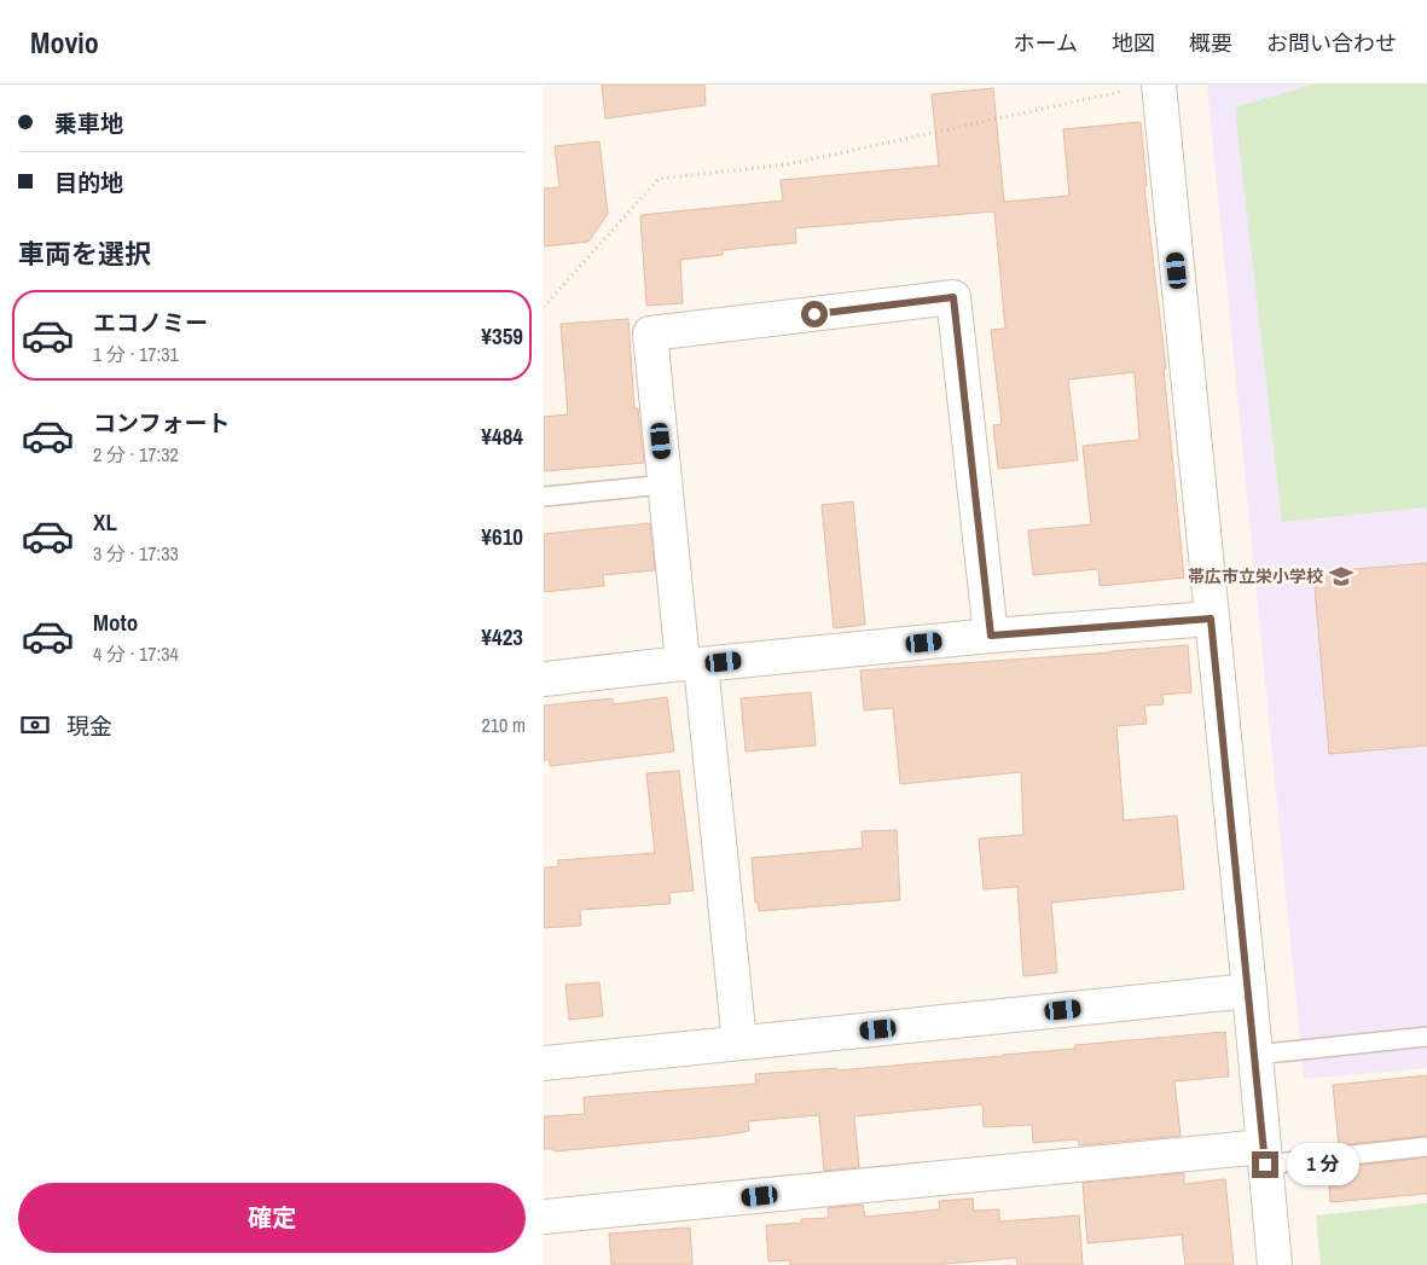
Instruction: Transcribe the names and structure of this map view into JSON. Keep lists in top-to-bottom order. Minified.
{"places":{"school or university":["帯広市立栄小学校"]},"page":{"header":"Movio","nav":["ホーム","地図","概要","お問い合わせ"],"banner":["乗車地","目的地"],"heading":"車両を選択","list":[{"name":"エコノミー","note":"1 分 · 17:31","value":"¥359"},{"name":"コンフォート","note":"2 分 · 17:32","value":"¥484"},{"name":"XL","note":"3 分 · 17:33","value":"¥610"},{"name":"Moto","note":"4 分 · 17:34","value":"¥423"}],"pay":["現金","210 m"],"bubble":"1 分","buttons":"確定"}}
